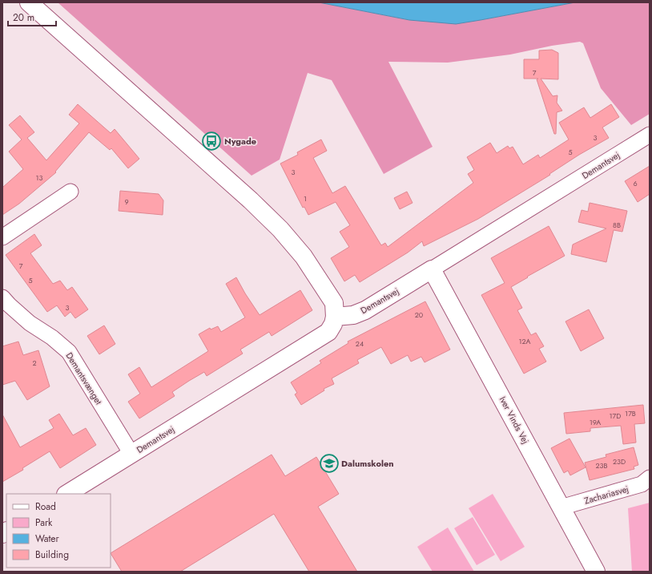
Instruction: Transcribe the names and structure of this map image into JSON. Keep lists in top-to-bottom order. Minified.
{"streets":{"street":["Demantsvej","Demantsvænget","Iver Vinds Vej","Zachariasvej"]},"crossings":[["Demantsvej","Demantsvænget"],["Demantsvej","Iver Vinds Vej"],["Iver Vinds Vej","Zachariasvej"]],"places":{"bus stop":["Nygade"],"school or university":["Dalumskolen"]},"house_numbers":["7","3","5","3","13","6","1","9","8B","7","5","3","20","12A","24","2","17B","17D","19A","23D","23B"],"legend":["Road","Park","Water","Building"],"scale_bar":"20 m"}
